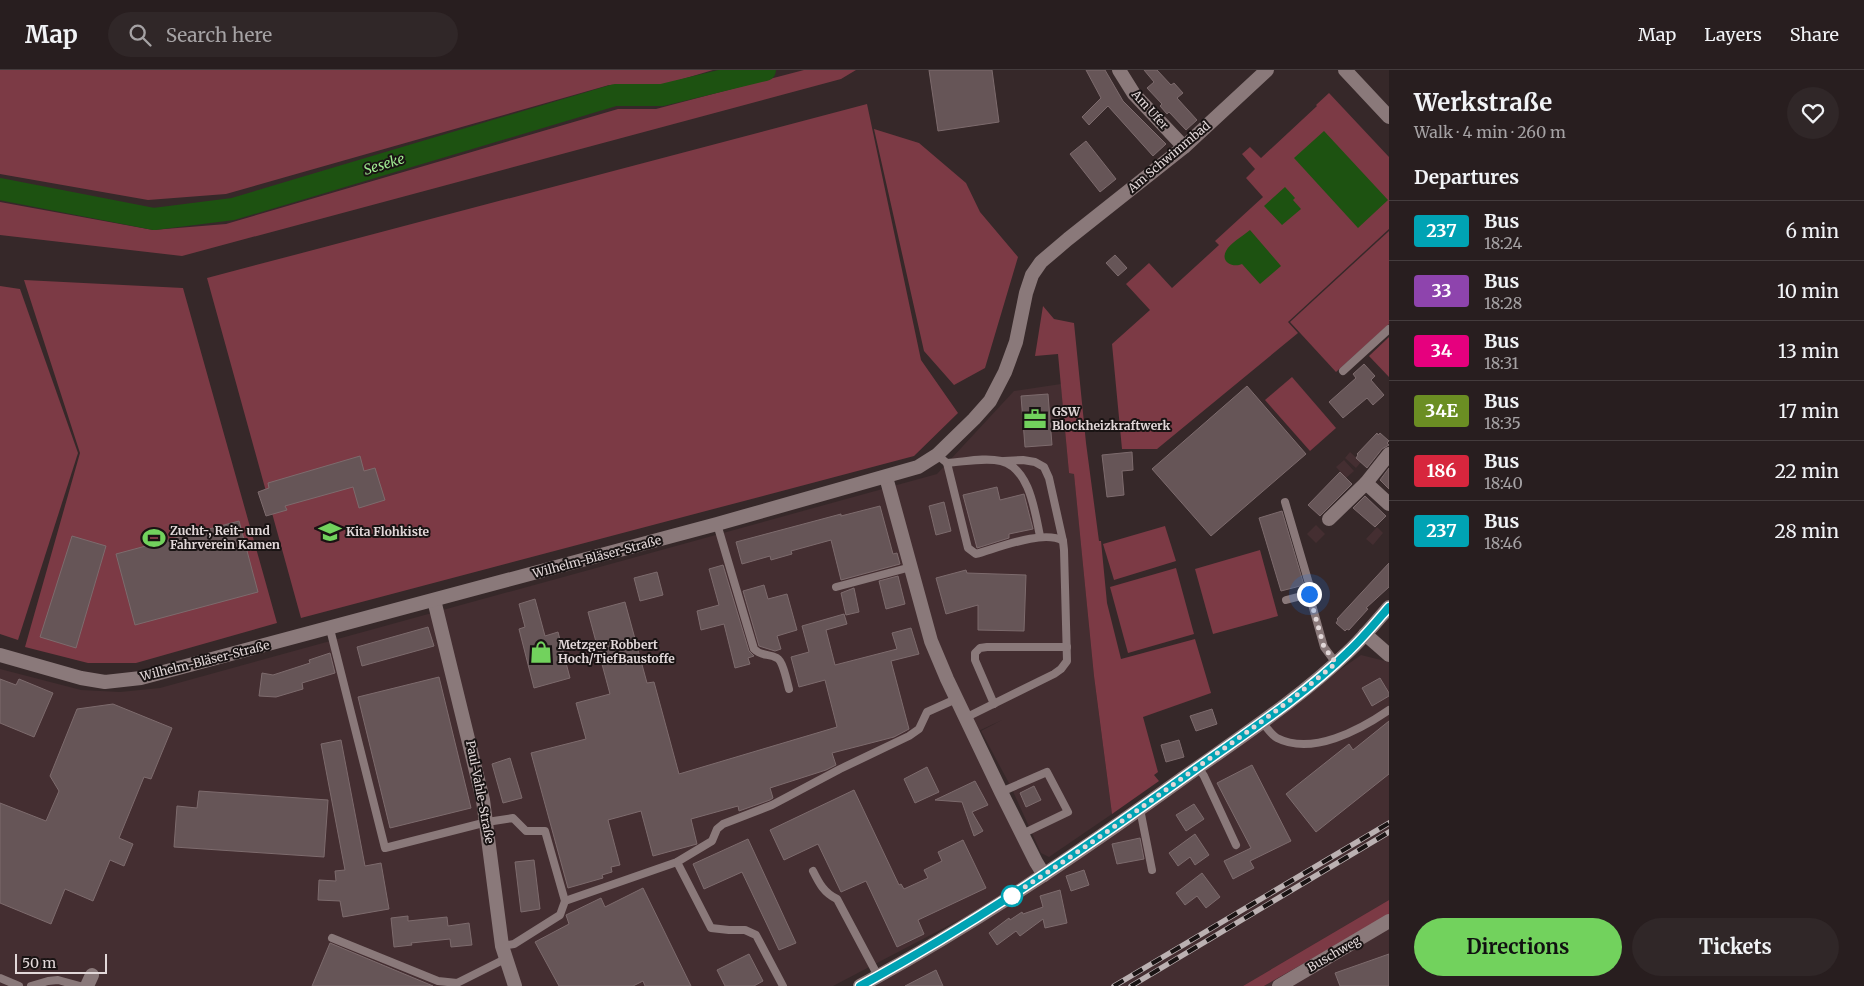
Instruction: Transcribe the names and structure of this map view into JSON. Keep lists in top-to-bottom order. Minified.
{"streets":{"street":["Am Ufer","Am Schwimmbad","Wilhelm-Bläser-Straße","Paul-Vahle-Straße","Buschweg"]},"crossings":[["Am Ufer","Am Schwimmbad"],["Am Schwimmbad","Wilhelm-Bläser-Straße"],["Wilhelm-Bläser-Straße","Paul-Vahle-Straße"]],"water":["Seseke"],"places":{"office":["GSW Blockheizkraftwerk"],"school or university":["Kita Flohkiste"],"sports":["Zucht-, Reit- und Fahrverein Kamen"],"shop":["Metzger Robbert Hoch/TiefBaustoffe"]},"lines":["bus line 237"],"scale_bar":"50 m","page":{"header":"Map","search":"Search here","nav":["Map","Layers","Share"],"heading":[["Werkstraße","Walk · 4 min · 260 m"],"Departures"],"list":[{"mark":"237","name":"Bus","note":"18:24","value":"6 min"},{"mark":"33","name":"Bus","note":"18:28","value":"10 min"},{"mark":"34","name":"Bus","note":"18:31","value":"13 min"},{"mark":"34E","name":"Bus","note":"18:35","value":"17 min"},{"mark":"186","name":"Bus","note":"18:40","value":"22 min"},{"mark":"237","name":"Bus","note":"18:46","value":"28 min"}],"buttons":["Directions","Tickets"],"scale":"50 m"}}
